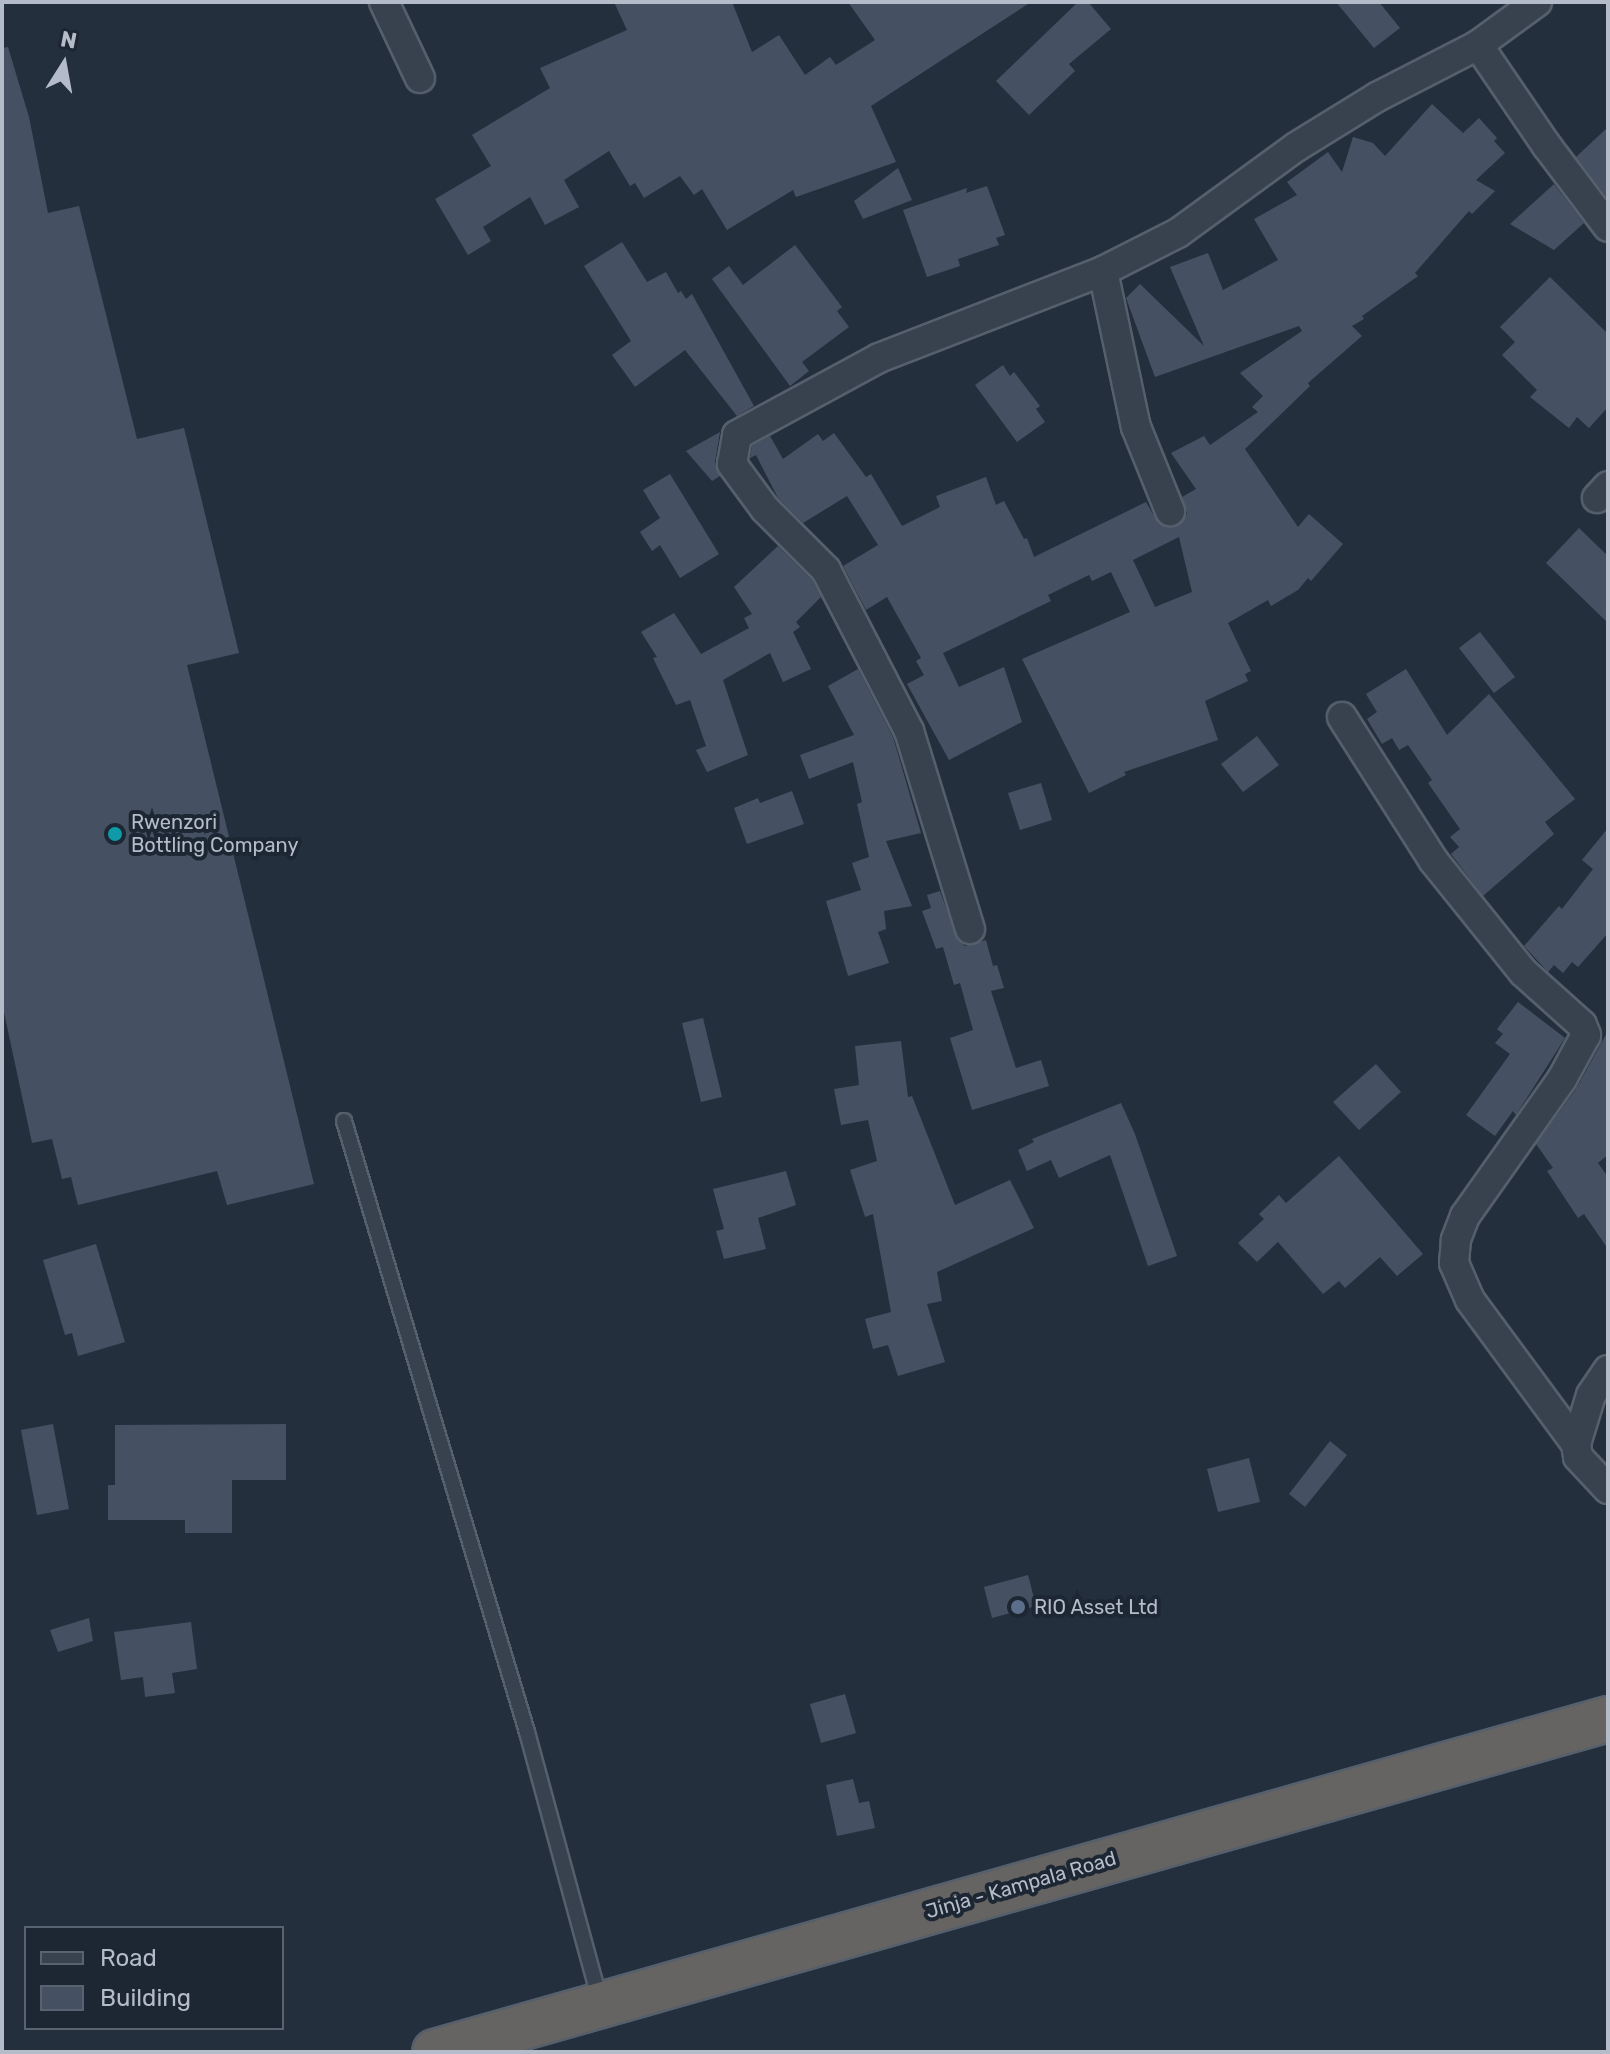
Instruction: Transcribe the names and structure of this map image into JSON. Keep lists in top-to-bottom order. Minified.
{"streets":{"highway":["Jinja - Kampala Road"]},"places":["Rwenzori Bottling Company","RIO Asset Ltd"],"legend":["Road","Building"],"north":"top"}
